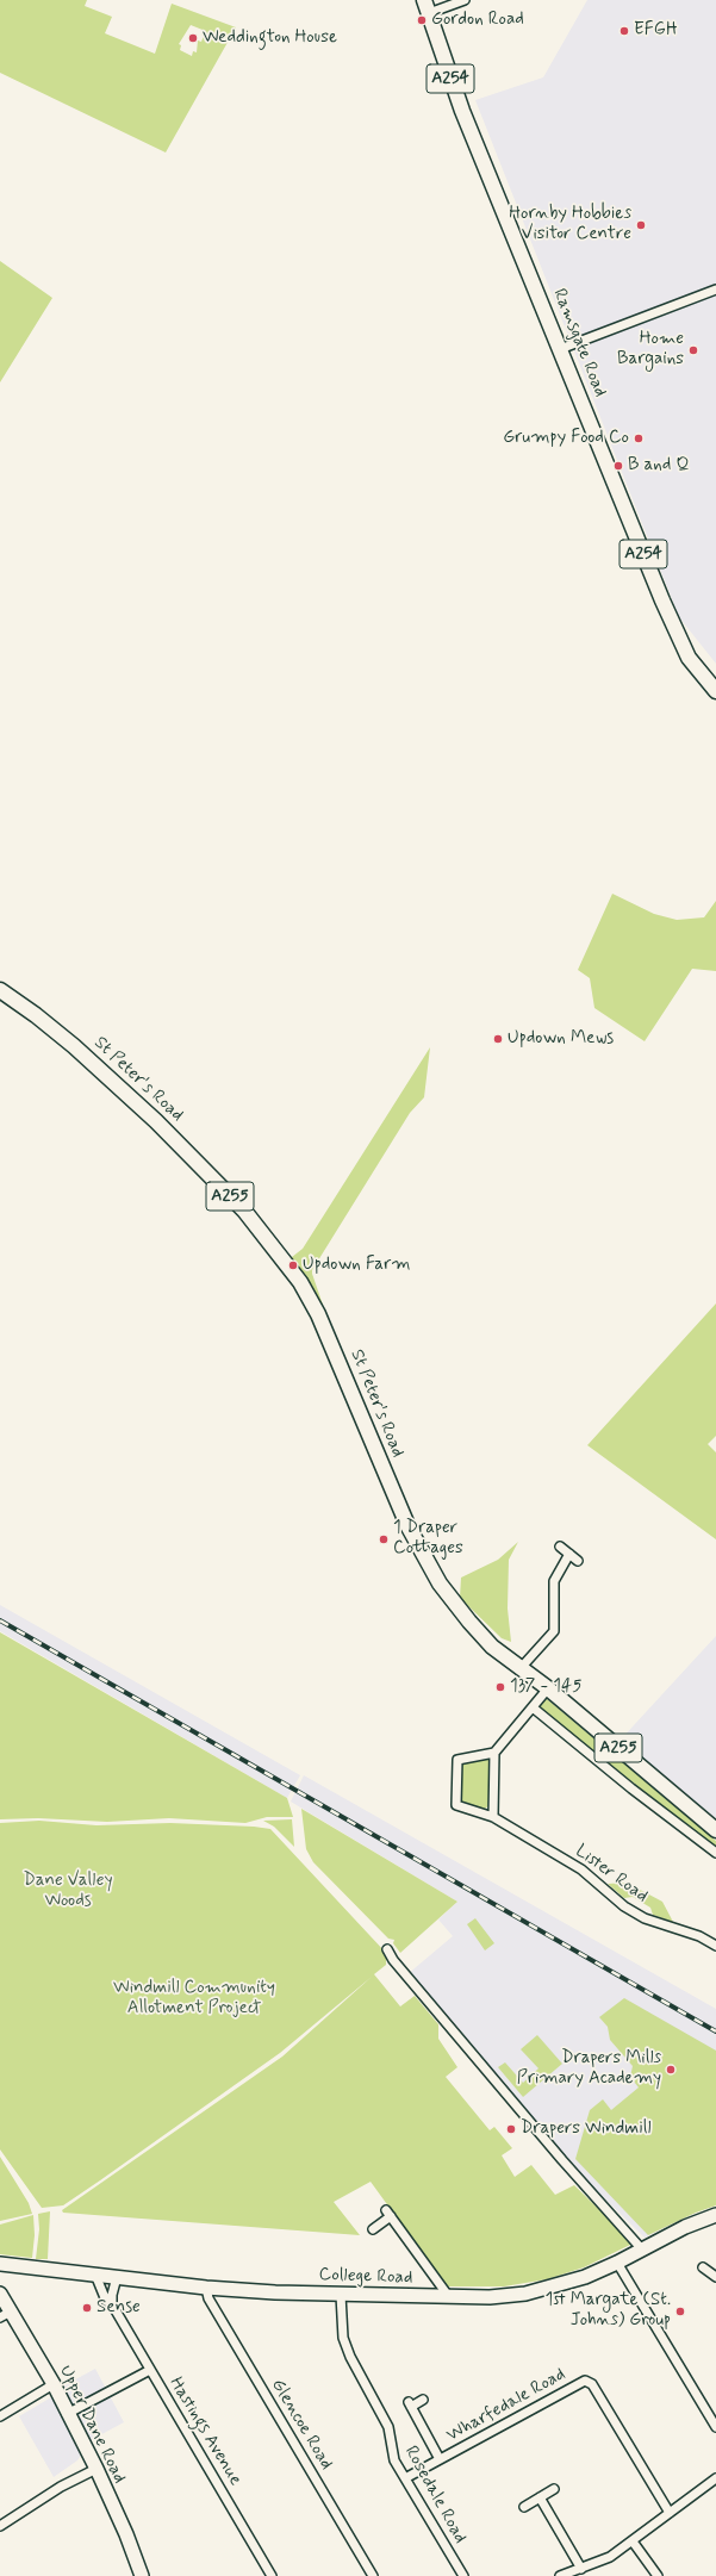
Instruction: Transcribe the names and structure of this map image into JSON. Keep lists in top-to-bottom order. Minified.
{"streets":{"main road":["A254","Ramsgate Road","St Peter's Road","A255","College Road","Upper Dane Road"],"street":["Lister Road","Wharfedale Road","Glencoe Road","Hastings Avenue","Rosedale Road"]},"crossings":[["College Road","Glencoe Road"],["College Road","Hastings Avenue"],["College Road","Rosedale Road"],["Wharfedale Road","Rosedale Road"]],"parks":["Dane Valley Woods","Windmill Community Allotment Project"],"places":["Gordon Road","EFGH","Weddington House","Hornby Hobbies Visitor Centre","Home Bargains","Grumpy Food Co","B and Q","Updown Mews","Updown Farm","1 Draper Cottages","137 - 145","Drapers Mills Primary Academy","Drapers Windmill","Sense","1st Margate (St. Johns) Group"]}
